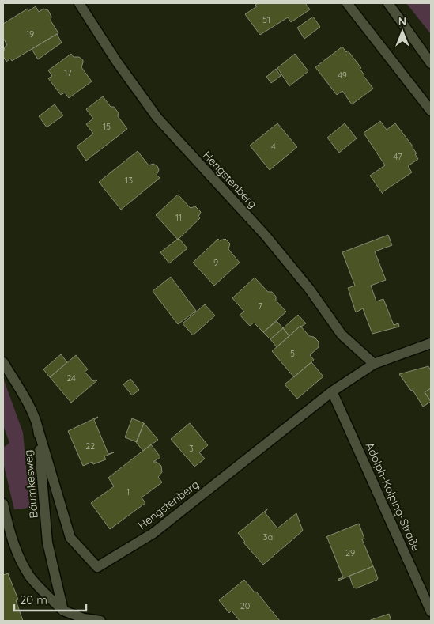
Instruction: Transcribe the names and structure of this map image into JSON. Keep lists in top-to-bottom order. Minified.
{"streets":{"street":["Hengstenberg","Bäumkesweg","Adolph-Kolping-Straße"]},"crossings":[["Hengstenberg","Bäumkesweg"],["Hengstenberg","Adolph-Kolping-Straße"]],"house_numbers":["51","19","17","49","15","4","47","13","11","9","7","5","24","22","3","1","3a","29","20"],"scale_bar":"20 m","north":"top"}
